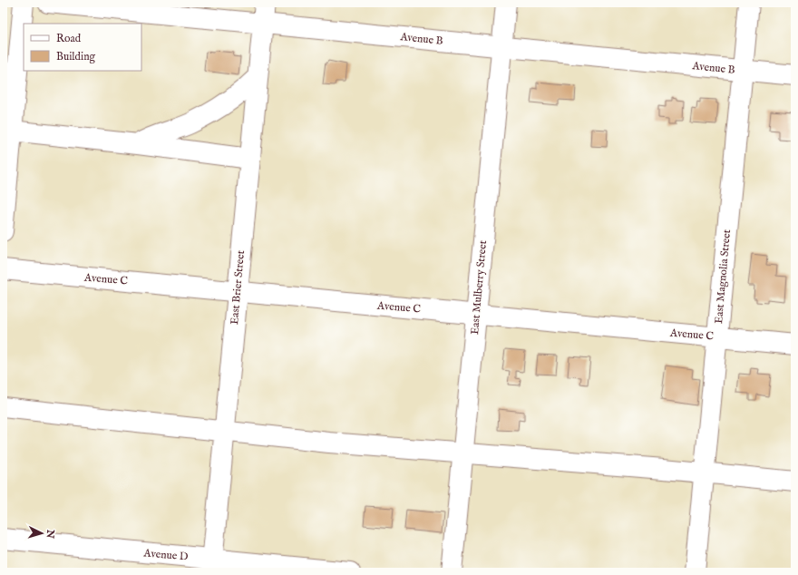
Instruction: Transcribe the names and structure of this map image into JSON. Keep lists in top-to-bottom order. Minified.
{"streets":{"street":["Avenue B","East Magnolia Street","Avenue C","East Brier Street","East Mulberry Street","Avenue D"]},"crossings":[["Avenue B","East Magnolia Street"],["Avenue B","East Brier Street"],["Avenue B","East Mulberry Street"],["East Magnolia Street","Avenue C"],["Avenue C","East Brier Street"],["Avenue C","East Mulberry Street"],["East Brier Street","Avenue D"]],"legend":["Road","Building"],"north":"right"}
